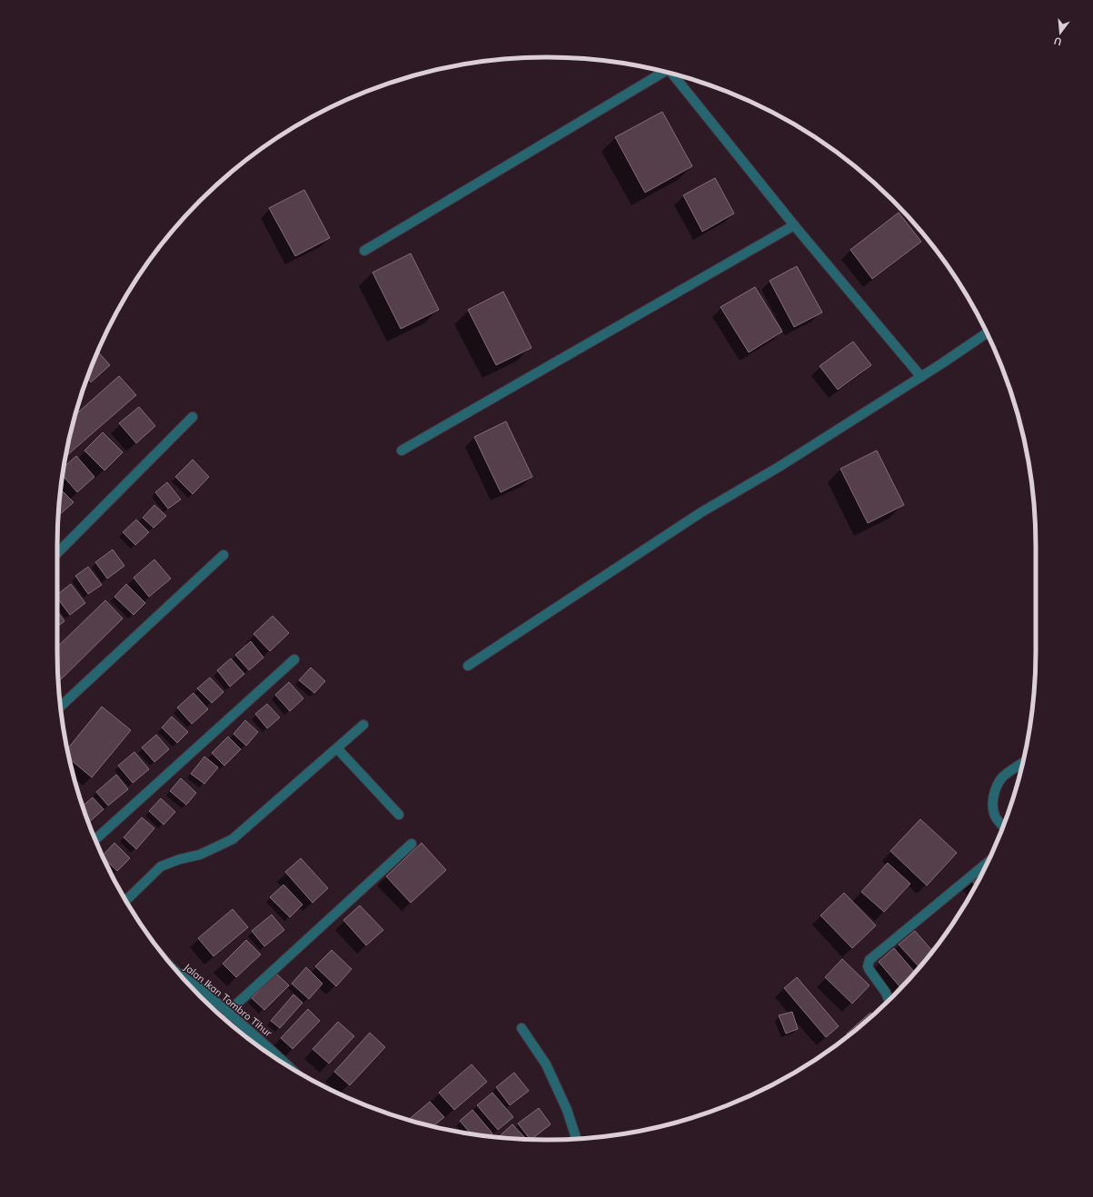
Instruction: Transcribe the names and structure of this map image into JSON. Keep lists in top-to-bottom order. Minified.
{"streets":{"street":["Jalan Ikan Tombro Tihur"]},"north":"bottom"}
